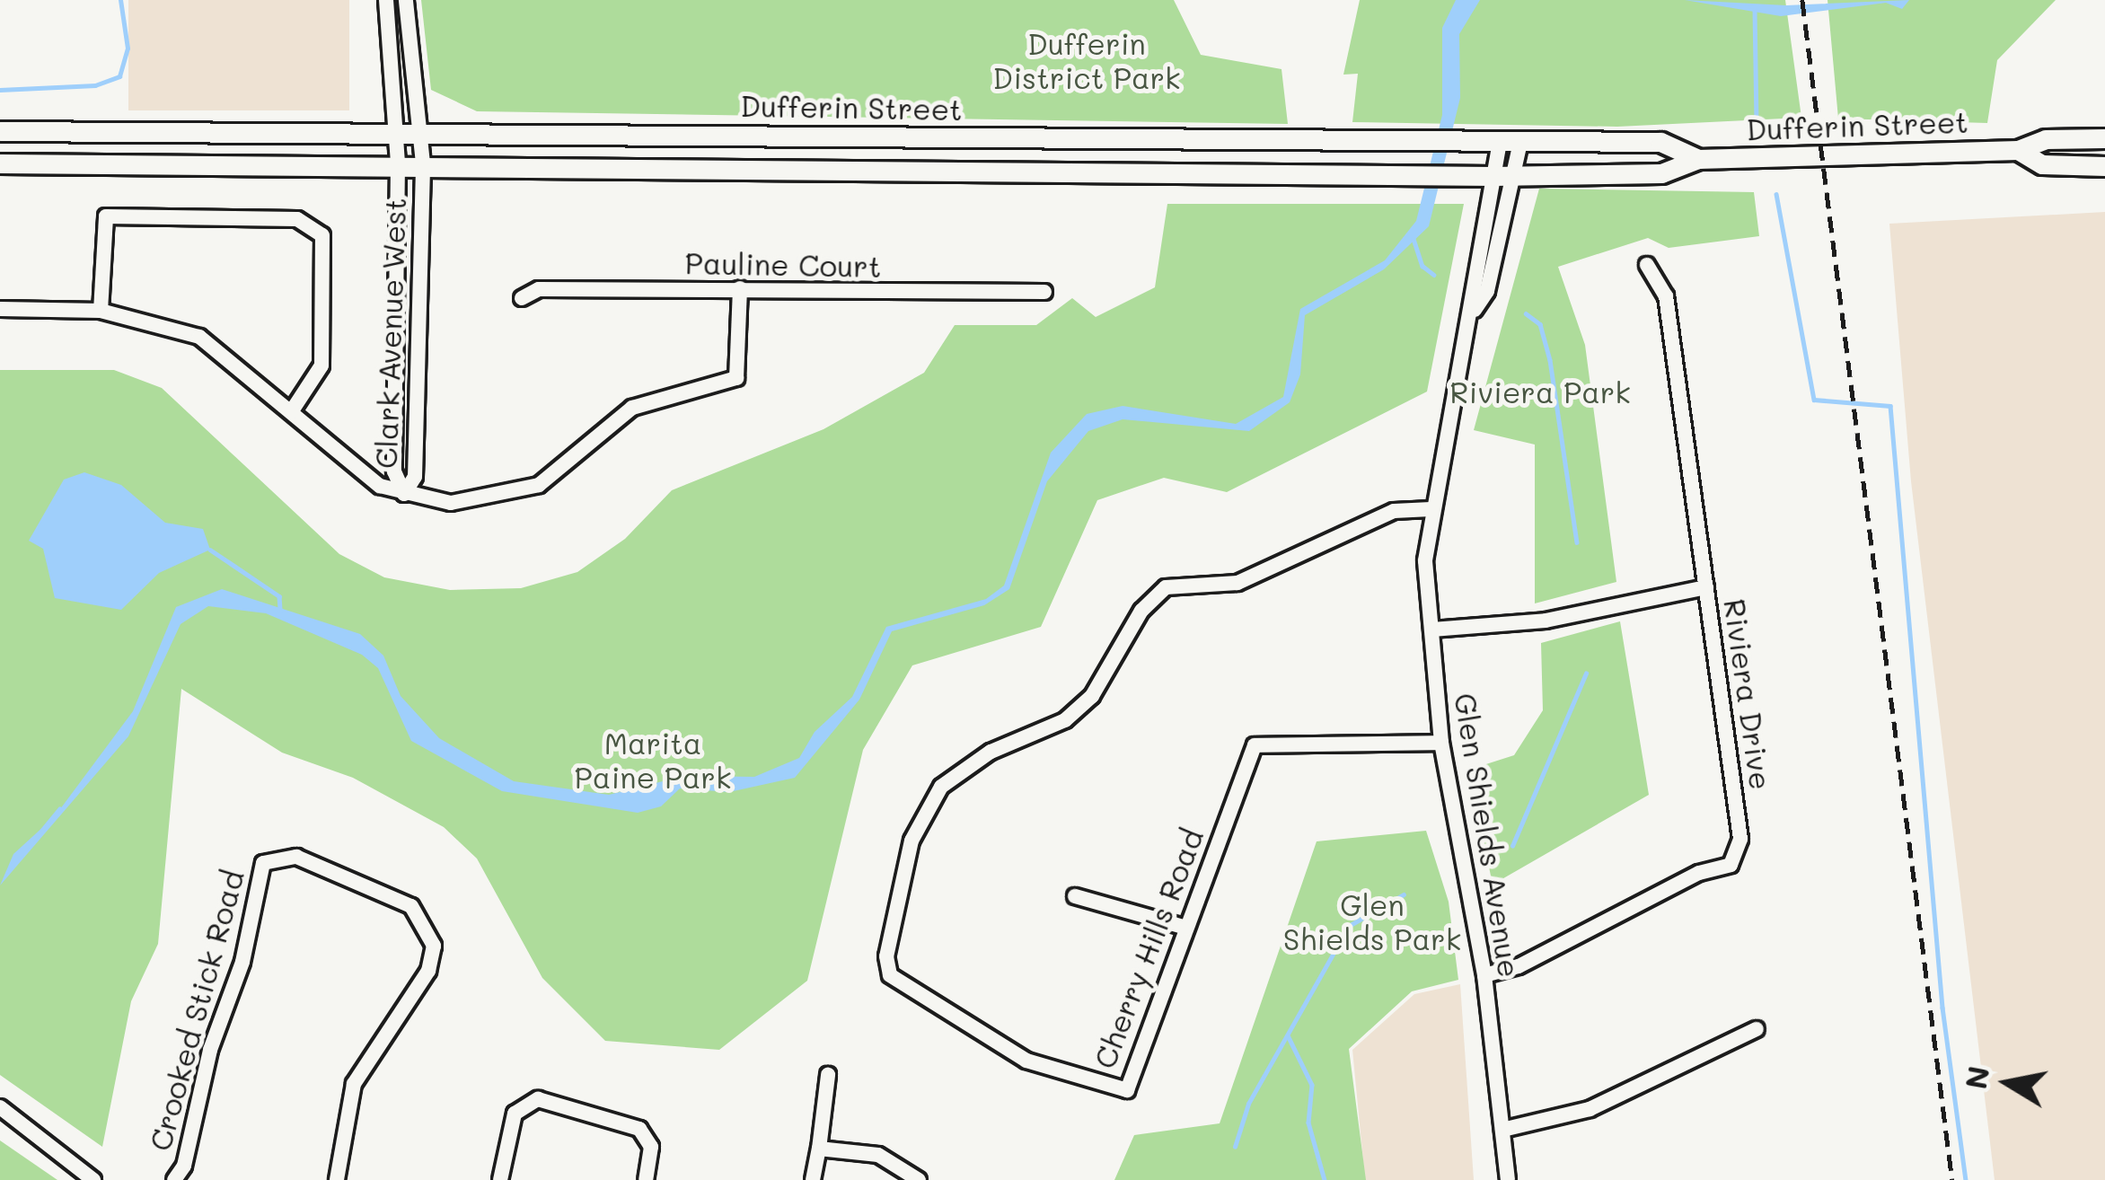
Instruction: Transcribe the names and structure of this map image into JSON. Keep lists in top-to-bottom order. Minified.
{"streets":{"main road":["Dufferin Street"],"street":["Pauline Court","Clark Avenue West","Riviera Drive","Glen Shields Avenue","Cherry Hills Road","Crooked Stick Road"]},"crossings":[["Dufferin Street","Clark Avenue West"],["Dufferin Street","Glen Shields Avenue"],["Riviera Drive","Glen Shields Avenue"],["Glen Shields Avenue","Cherry Hills Road"]],"parks":["Dufferin District Park","Riviera Park","Marita Paine Park","Glen Shields Park"],"north":"left"}
